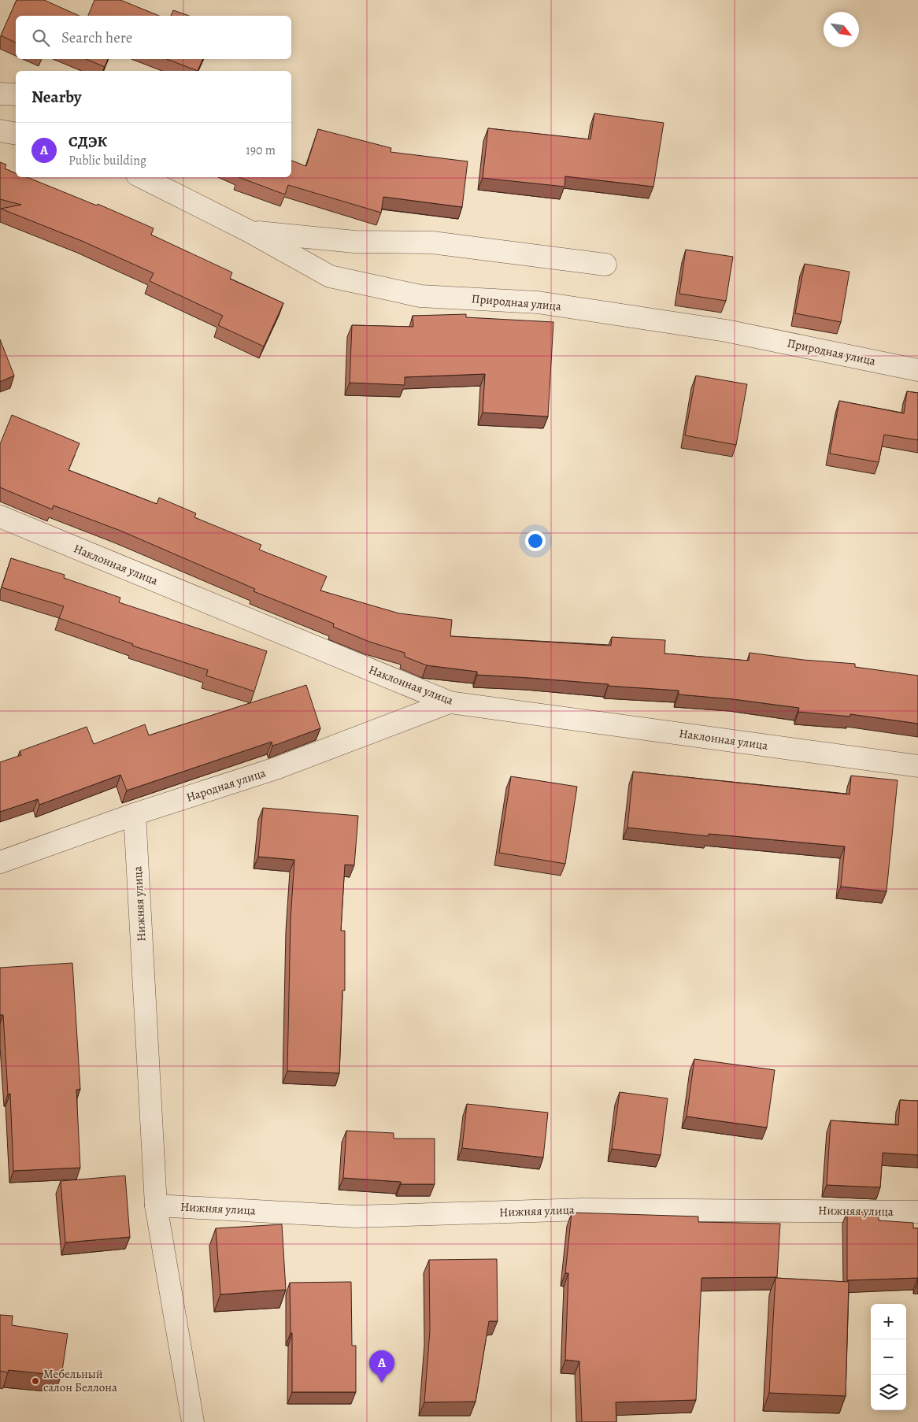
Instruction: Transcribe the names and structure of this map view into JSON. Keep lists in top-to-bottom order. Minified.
{"streets":{"street":["Природная улица","Наклонная улица","Народная улица","Нижняя улица"]},"crossings":[["Наклонная улица","Народная улица"],["Народная улица","Нижняя улица"]],"places":["Мебельный салон Беллона"],"north":"bottom right","page":{"search":"Search here","heading":"Nearby","list":[{"mark":"A","name":"СДЭК","note":"Public building","value":"190 m"}],"map_buttons":["+","−"],"pins":"A"}}
